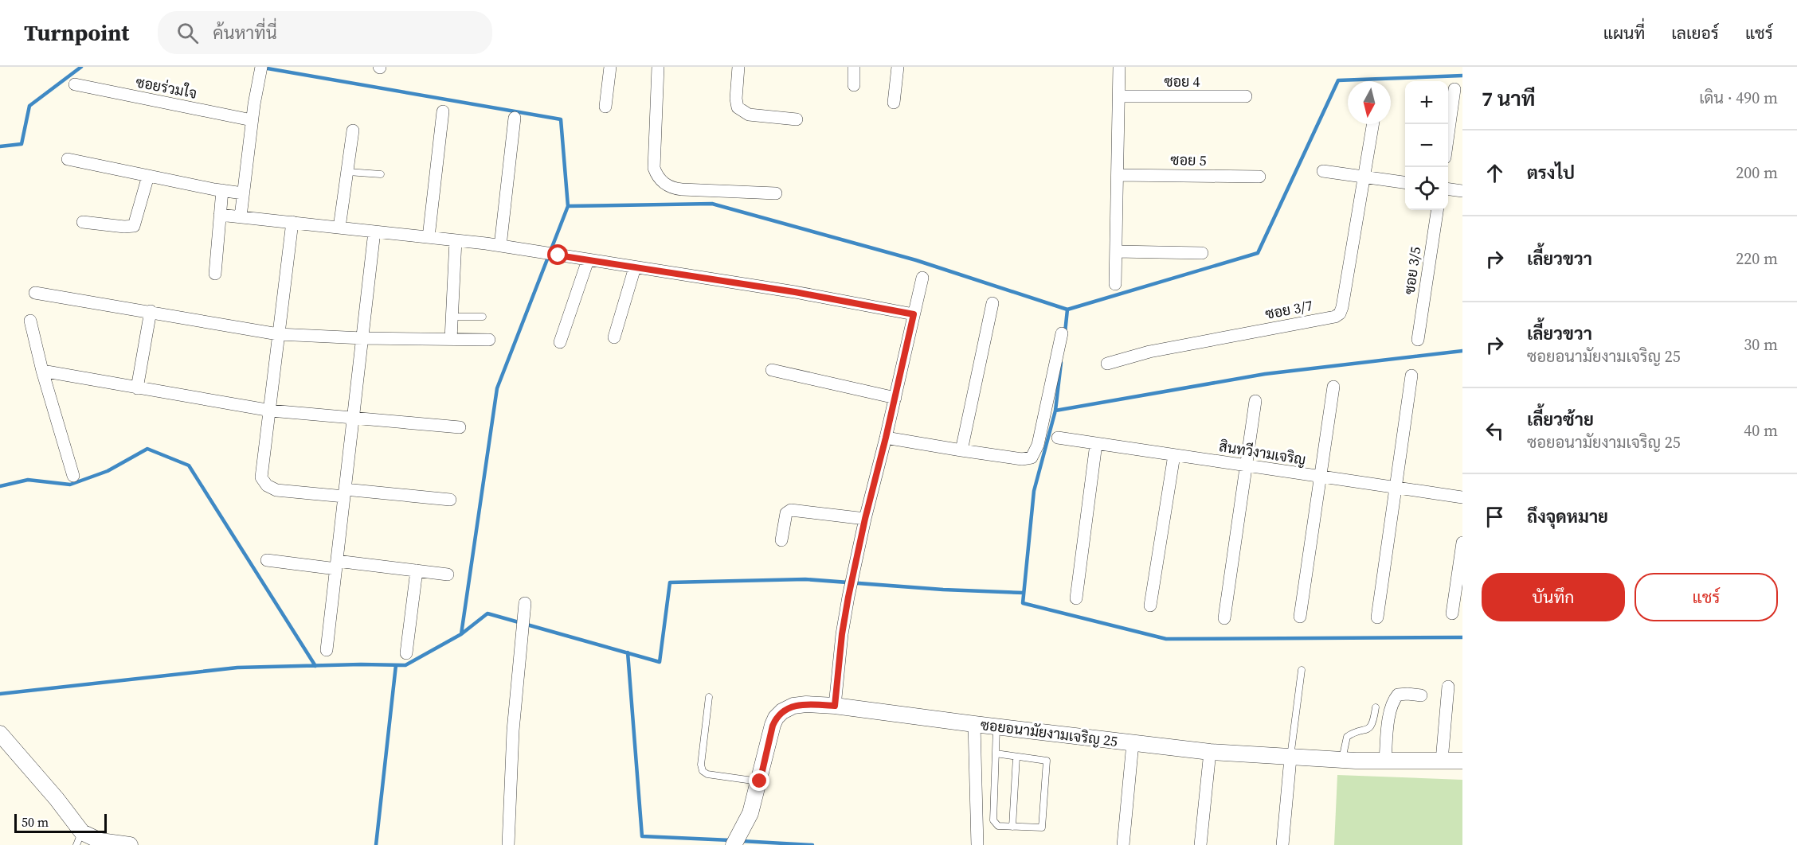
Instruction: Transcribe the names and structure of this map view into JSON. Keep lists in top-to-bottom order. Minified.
{"streets":{"street":["ซอย 4","ซอยร่วมใจ","ซอย 5","ซอย 3/5","ซอย 3/7","สินทวีงามเจริญ","ซอยอนามัยงามเจริญ 25"]},"scale_bar":"50 m","north":"bottom","page":{"header":"Turnpoint","search":"ค้นหาที่นี่","nav":["แผนที่","เลเยอร์","แชร์"],"heading":["7 นาที","เดิน · 490 m"],"map_buttons":["+","−"],"list":[["ตรงไป","200 m"],["เลี้ยวขวา","220 m"],["เลี้ยวขวา","ซอยอนามัยงามเจริญ 25","30 m"],["เลี้ยวซ้าย","ซอยอนามัยงามเจริญ 25","40 m"],"ถึงจุดหมาย"],"buttons":["บันทึก","แชร์"],"scale":"50 m"}}
